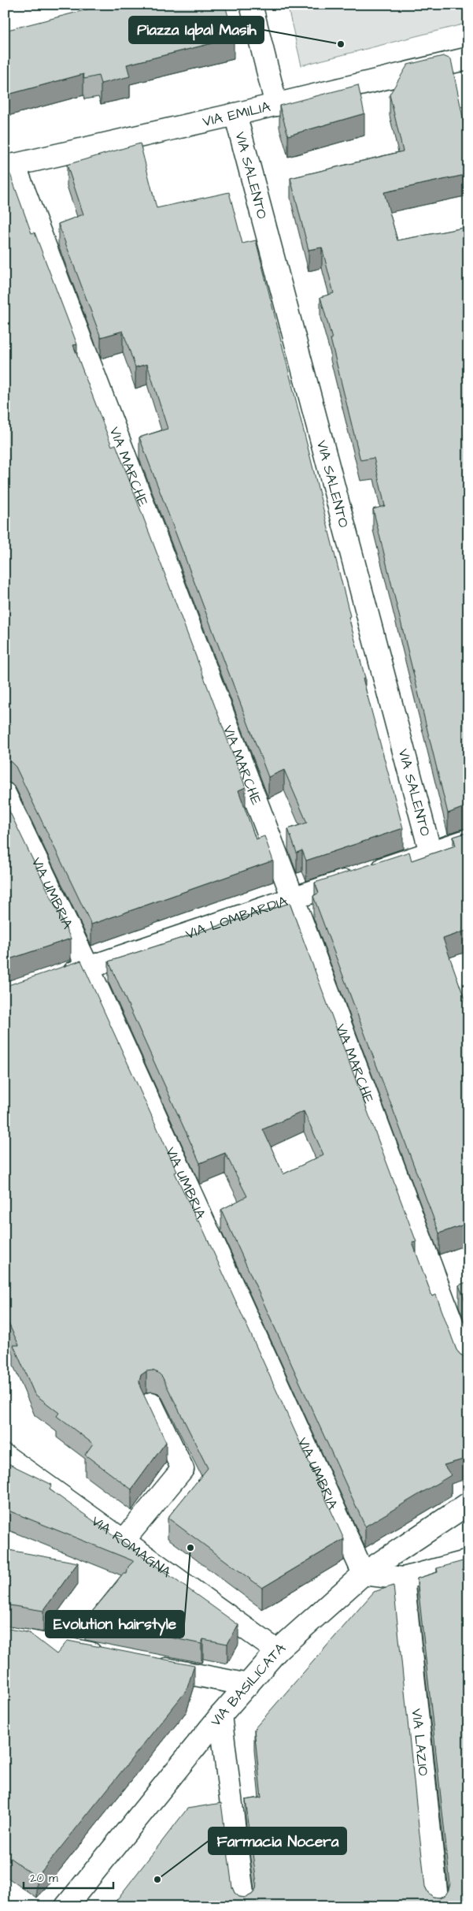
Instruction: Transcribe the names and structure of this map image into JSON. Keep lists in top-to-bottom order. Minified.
{"streets":{"street":["VIA EMILIA","VIA SALENTO","VIA MARCHE","VIA UMBRIA","VIA LOMBARDIA","VIA ROMAGNA","VIA BASILICATA","VIA LAZIO"]},"crossings":[["VIA EMILIA","VIA SALENTO"],["VIA EMILIA","VIA MARCHE"],["VIA SALENTO","VIA LOMBARDIA"],["VIA MARCHE","VIA LOMBARDIA"],["VIA UMBRIA","VIA LOMBARDIA"],["VIA UMBRIA","VIA BASILICATA"],["VIA ROMAGNA","VIA BASILICATA"]],"places":["Piazza Iqbal Masih","Evolution hairstyle","Farmacia Nocera"],"scale_bar":"20 m"}
